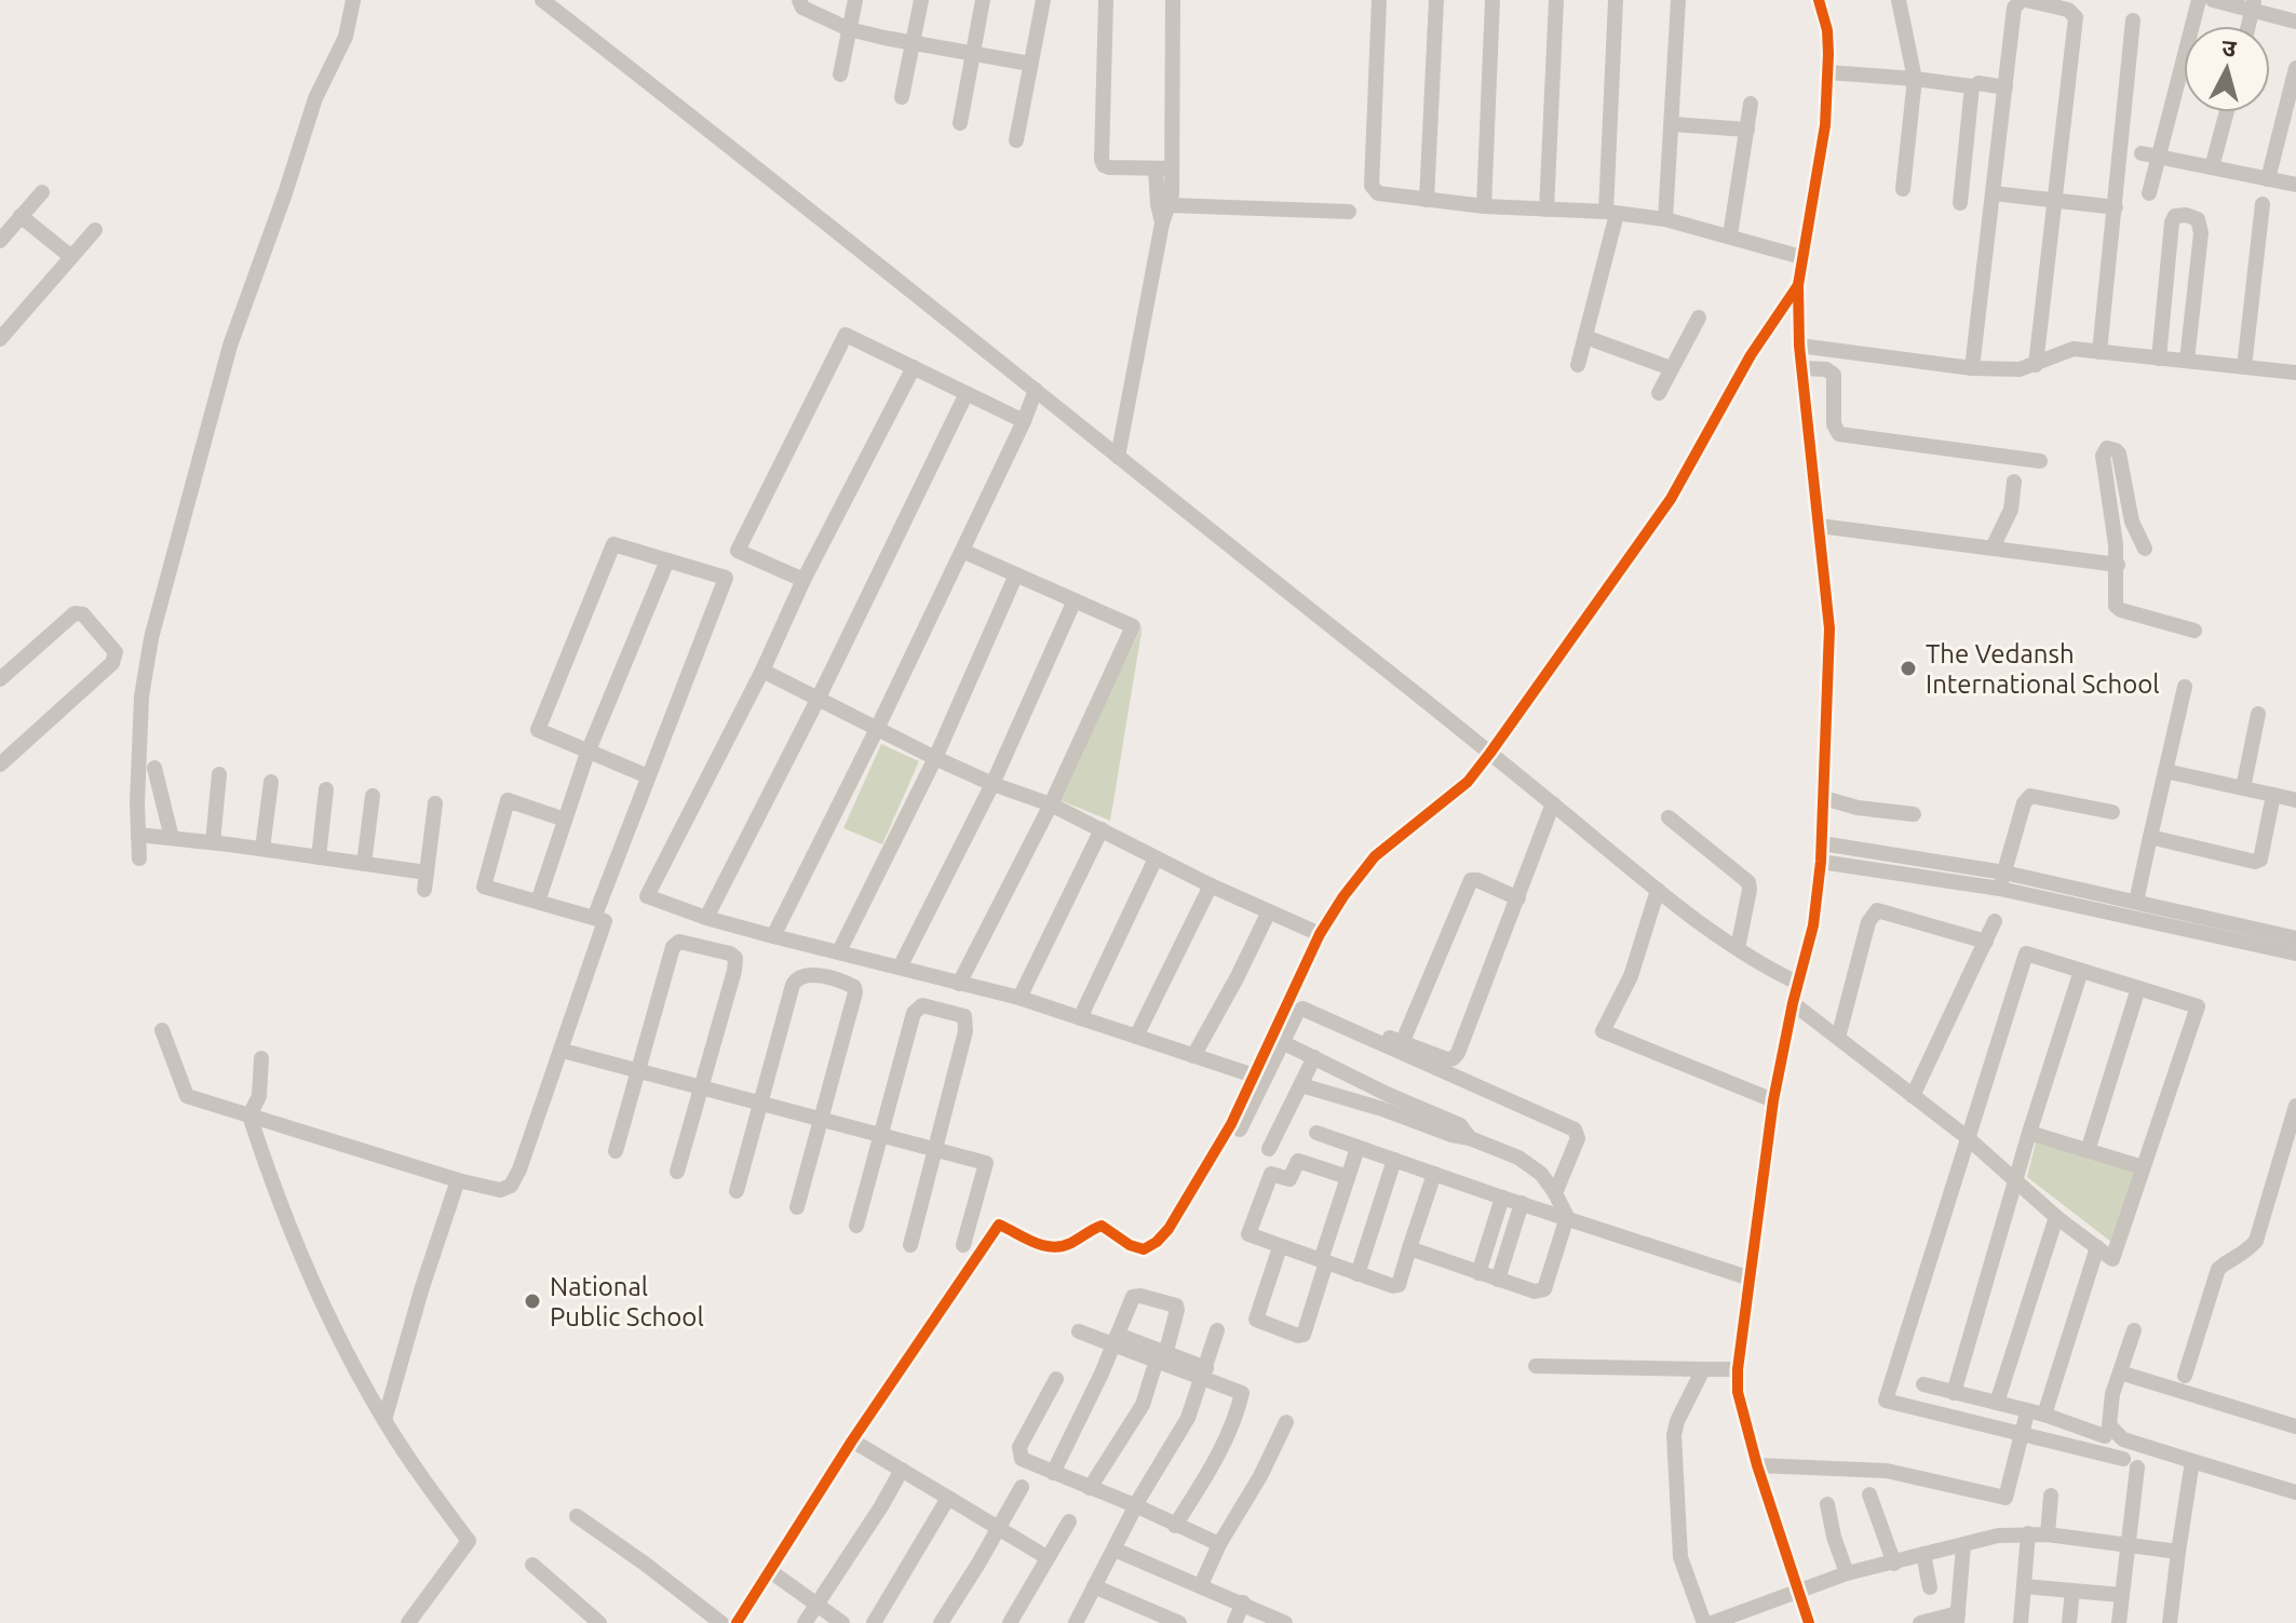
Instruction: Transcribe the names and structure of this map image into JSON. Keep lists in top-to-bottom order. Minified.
{"places":["The Vedansh International School","National Public School"],"north":"top"}
